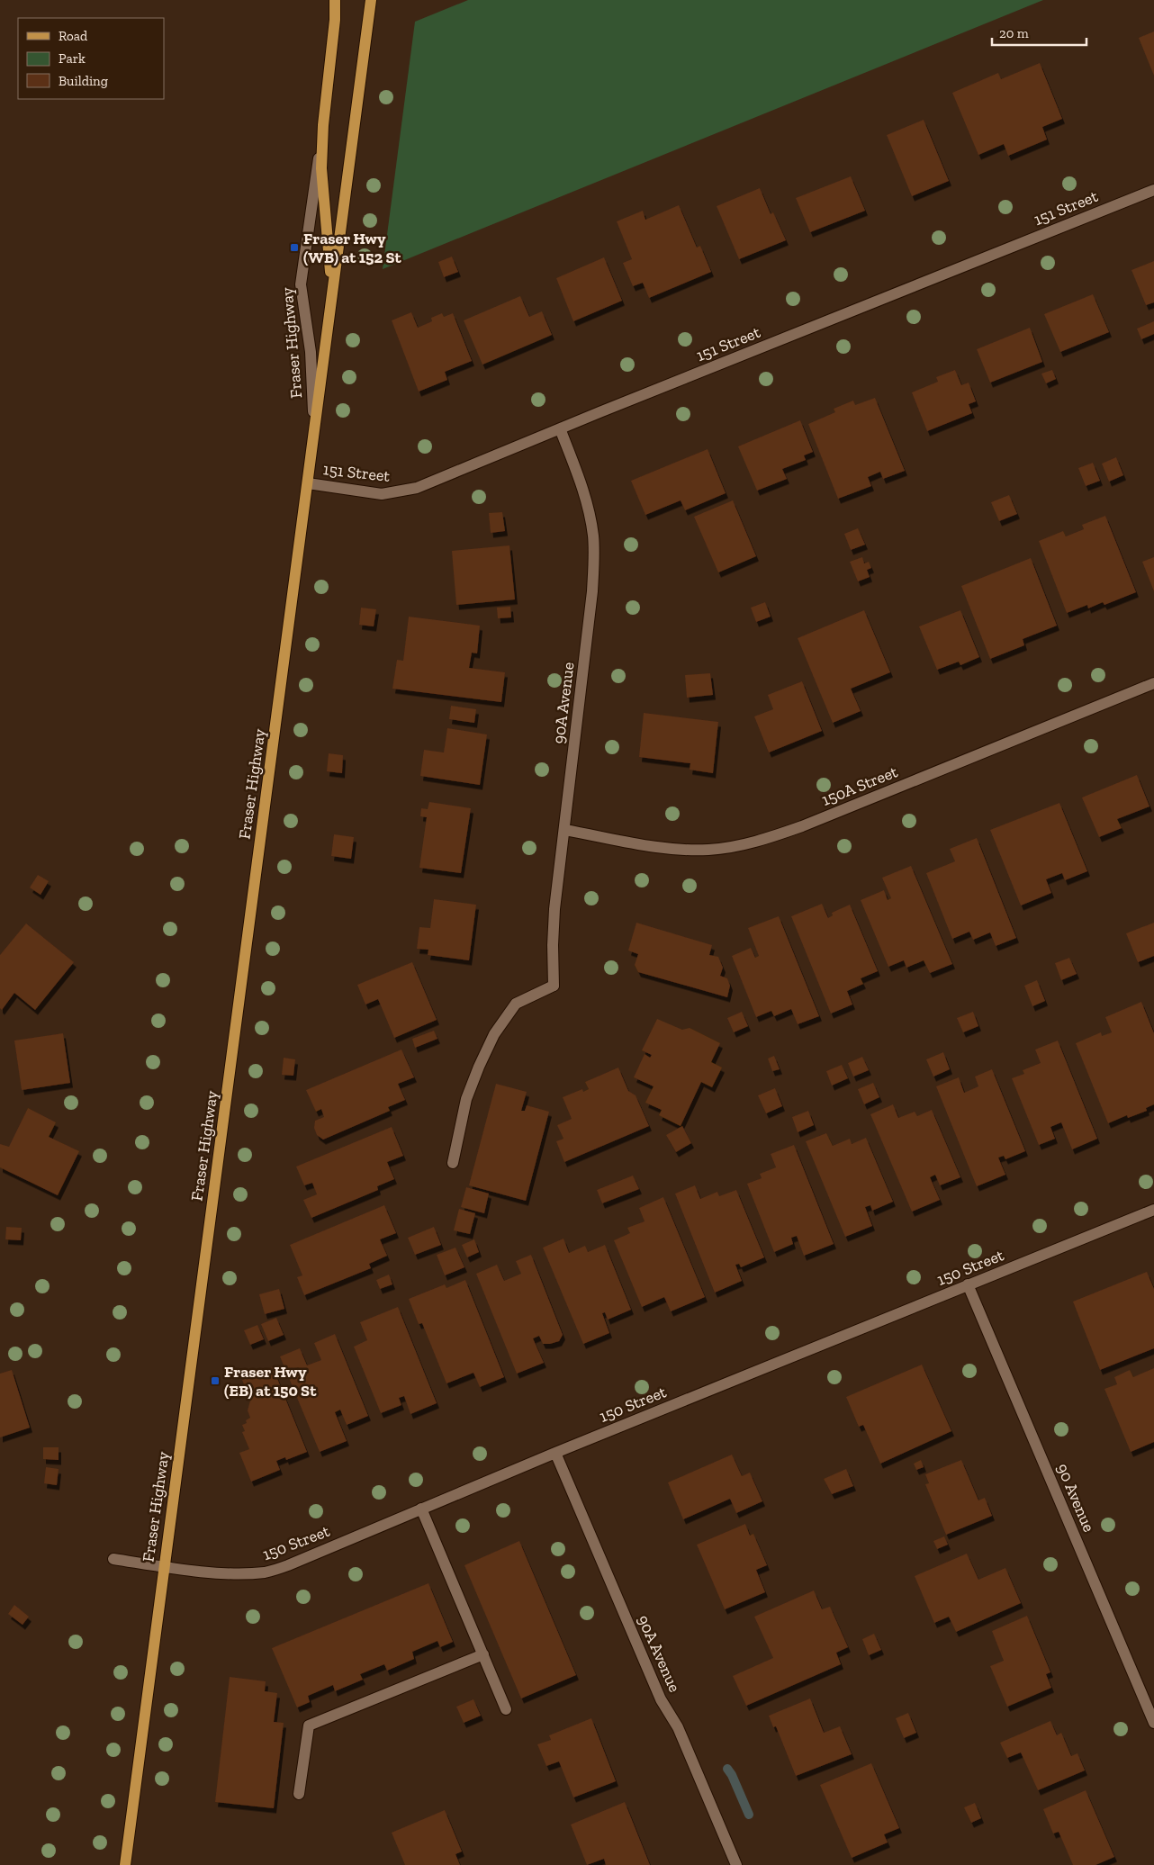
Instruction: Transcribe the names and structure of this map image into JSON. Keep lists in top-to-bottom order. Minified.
{"streets":{"main road":["Fraser Highway"],"street":["151 Street","90A Avenue","150A Street","150 Street","90 Avenue"]},"crossings":[["151 Street","Fraser Highway"],["151 Street","90A Avenue"],["Fraser Highway","150 Street"],["90A Avenue","150A Street"],["90A Avenue","150 Street"],["150 Street","90 Avenue"]],"places":{"transit":["Fraser Hwy (WB) at 152 St","Fraser Hwy (EB) at 150 St"]},"legend":["Road","Park","Building"],"scale_bar":"20 m"}
